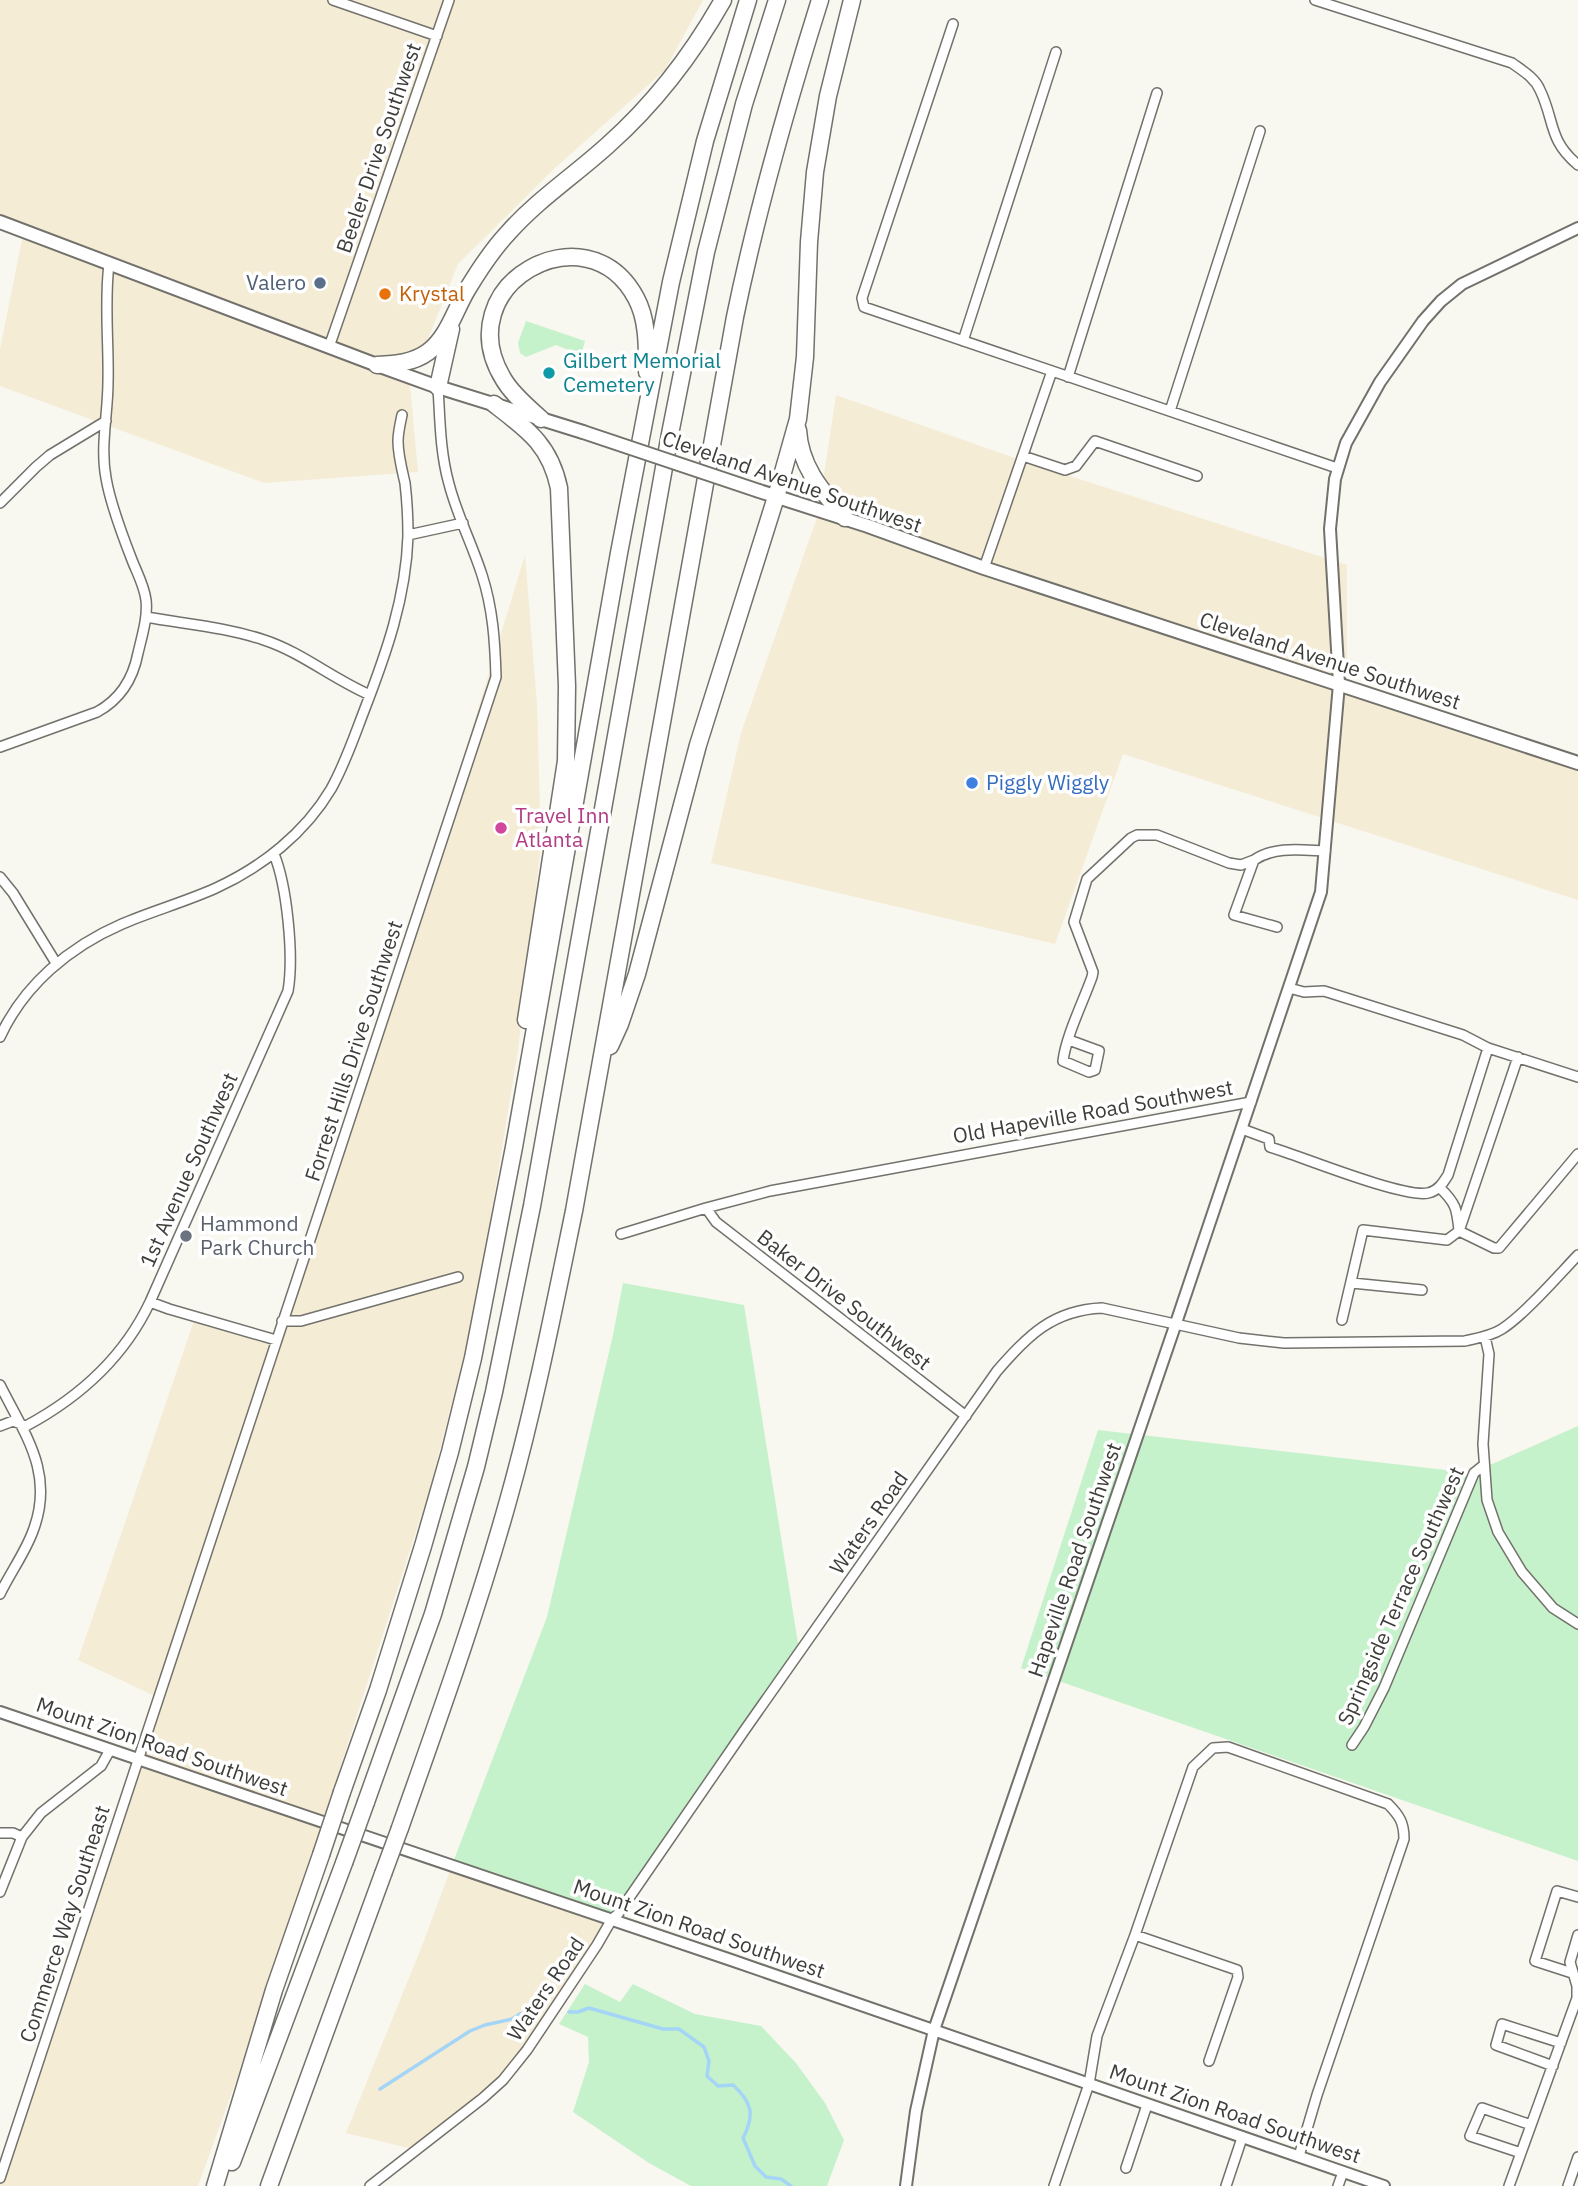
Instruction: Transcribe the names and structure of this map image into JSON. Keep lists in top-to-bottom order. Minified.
{"streets":{"main road":["Cleveland Avenue Southwest"],"street":["Beeler Drive Southwest","Forrest Hills Drive Southwest","Old Hapeville Road Southwest","1st Avenue Southwest","Baker Drive Southwest","Waters Road","Hapeville Road Southwest","Springside Terrace Southwest","Mount Zion Road Southwest","Commerce Way Southeast"]},"crossings":[["Beeler Drive Southwest","Cleveland Avenue Southwest"],["Cleveland Avenue Southwest","Forrest Hills Drive Southwest"],["Cleveland Avenue Southwest","Old Hapeville Road Southwest"],["Forrest Hills Drive Southwest","Mount Zion Road Southwest"],["Forrest Hills Drive Southwest","Commerce Way Southeast"],["Old Hapeville Road Southwest","Baker Drive Southwest"],["Old Hapeville Road Southwest","Hapeville Road Southwest"],["Baker Drive Southwest","Waters Road"],["Waters Road","Hapeville Road Southwest"],["Waters Road","Mount Zion Road Southwest"],["Hapeville Road Southwest","Mount Zion Road Southwest"],["Mount Zion Road Southwest","Commerce Way Southeast"]],"places":["Valero","Krystal","Gilbert Memorial Cemetery","Piggly Wiggly","Travel Inn Atlanta","Hammond Park Church"]}
